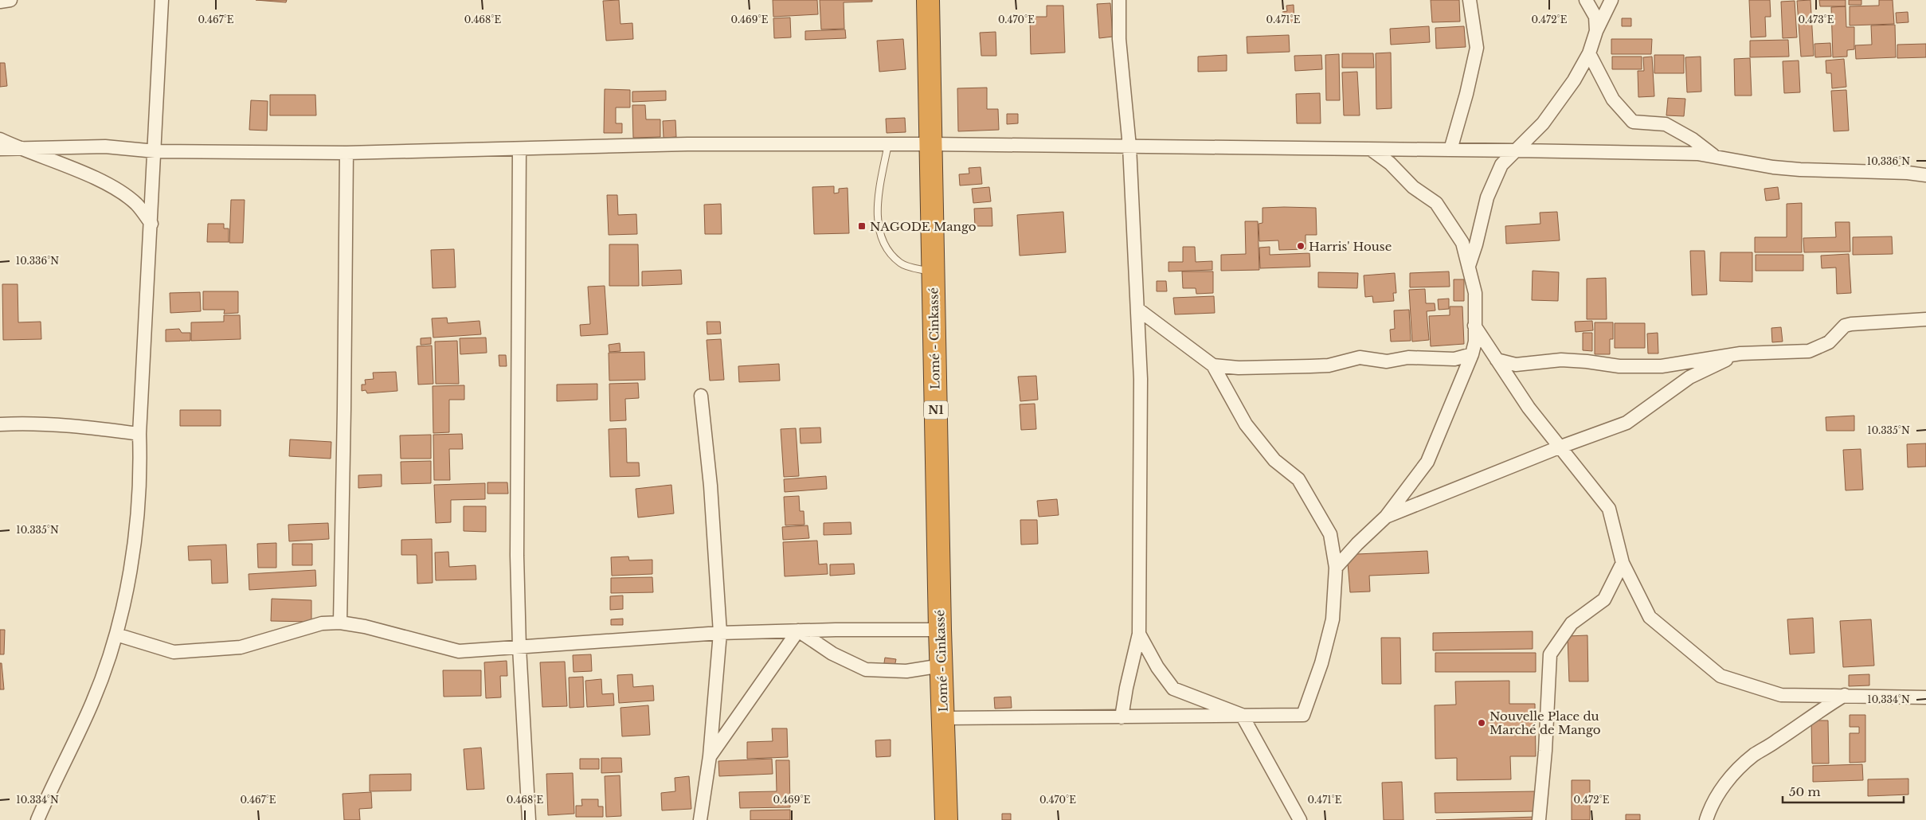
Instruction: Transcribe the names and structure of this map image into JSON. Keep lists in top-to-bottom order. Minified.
{"streets":{"highway":["Lomé - Cinkassé","N1"]},"places":{"transit":["NAGODE Mango"],"other":["Harris' House","Nouvelle Place du Marché de Mango"]},"scale_bar":"50 m","coordinates":["0.467°E","0.468°E","0.469°E","0.470°E","0.471°E","0.472°E","0.473°E","10.336°N","10.335°N","10.334°N"]}
